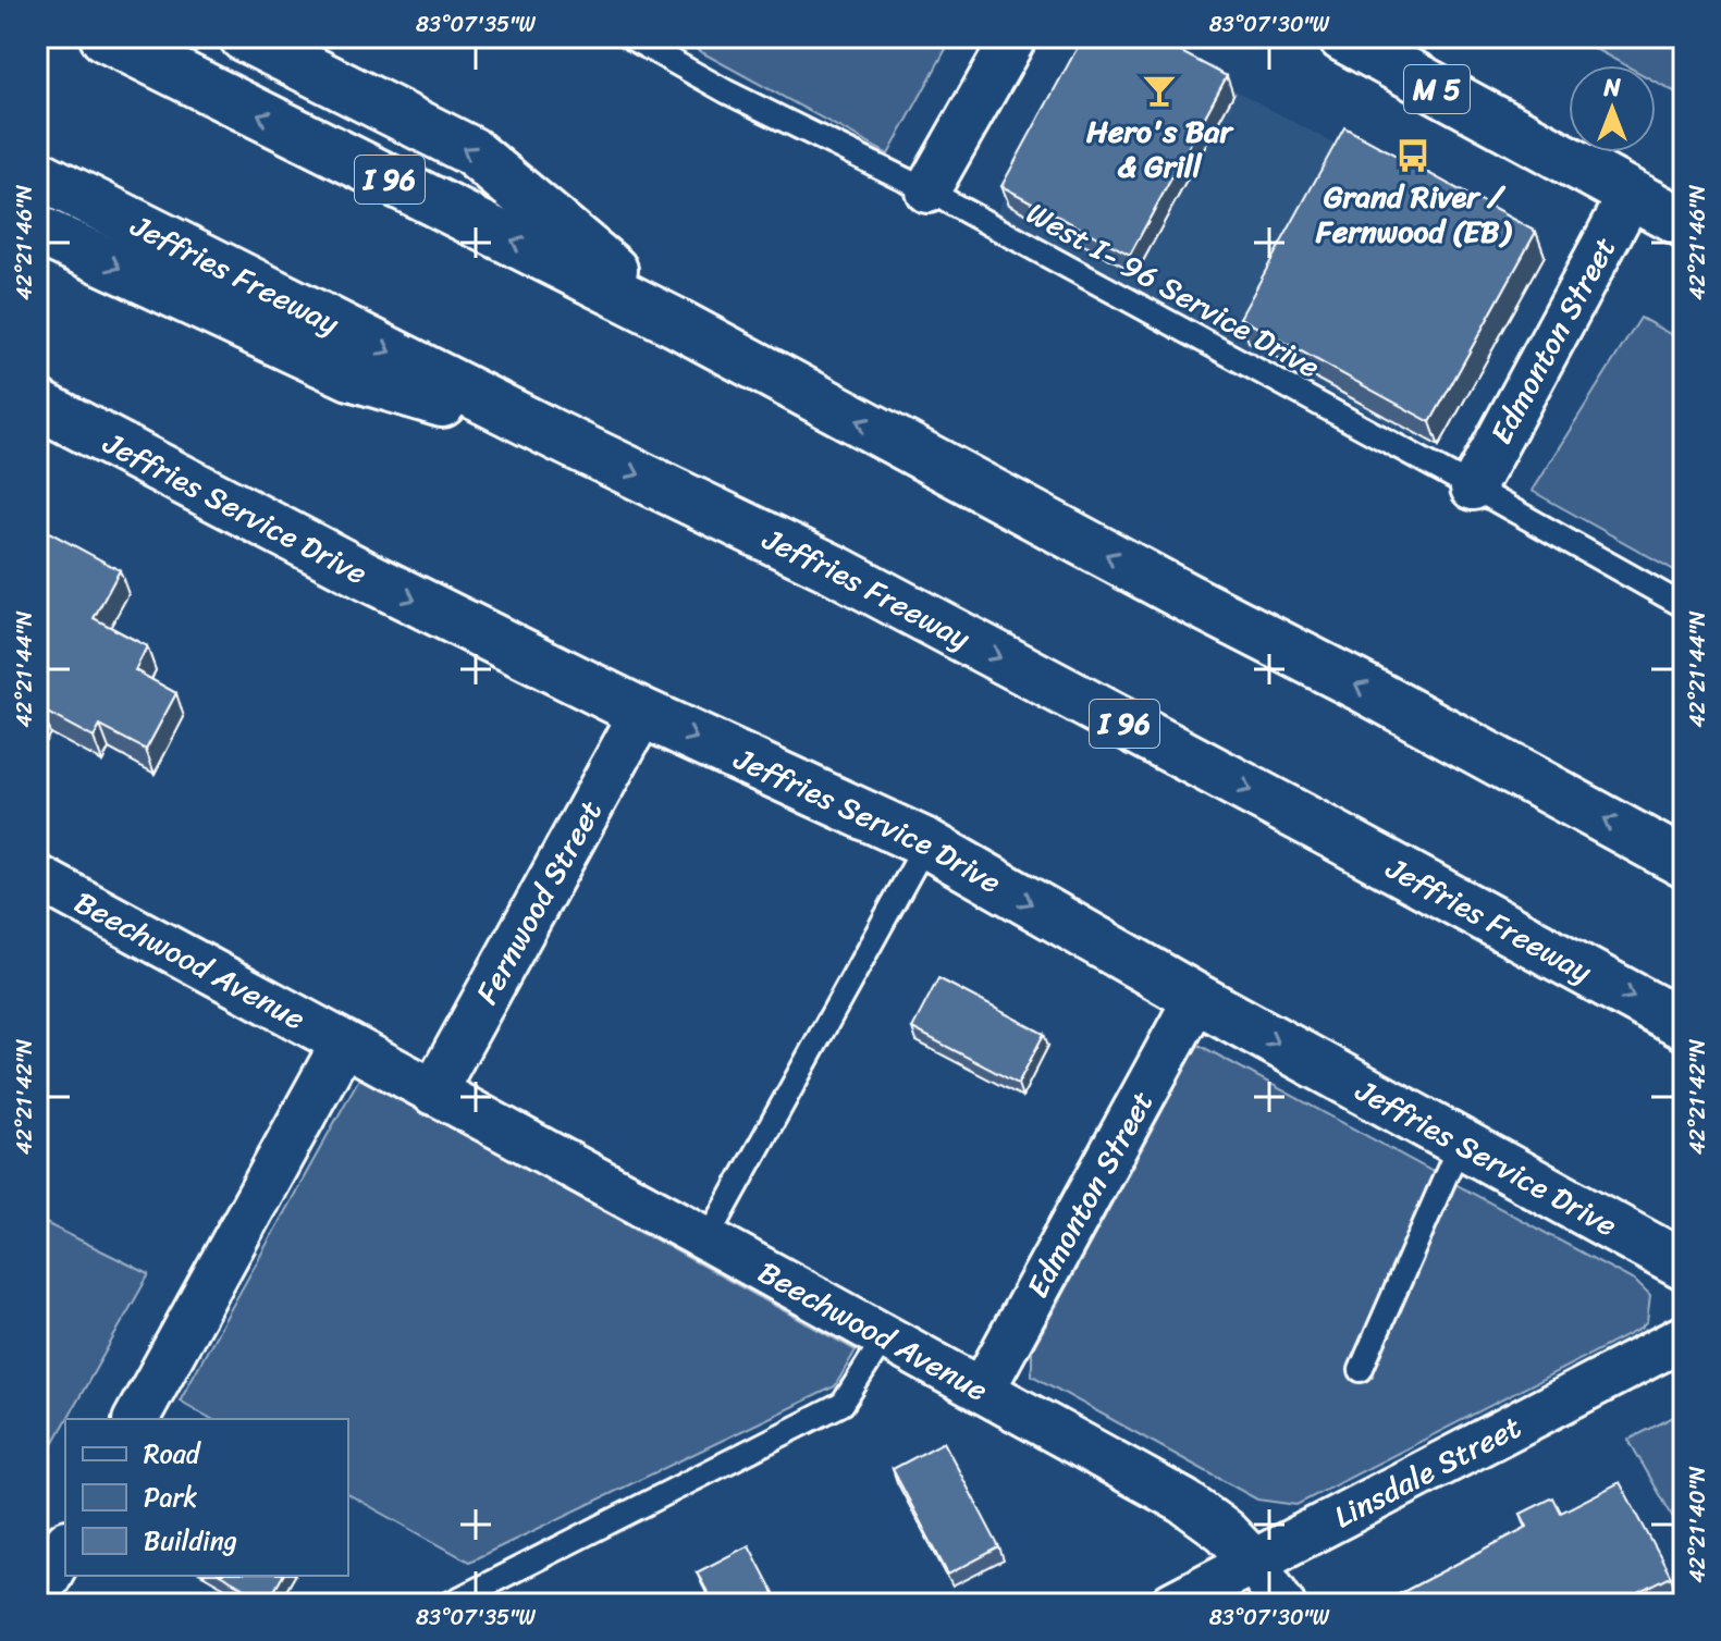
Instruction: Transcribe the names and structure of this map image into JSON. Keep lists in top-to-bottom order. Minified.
{"streets":{"main road":["M 5","I 96","Jeffries Freeway","Jeffries Service Drive"],"street":["Edmonton Street","Fernwood Street","Beechwood Avenue","Linsdale Street"],"lane":["West I- 96 Service Drive"]},"crossings":[["M 5","Edmonton Street"],["West I- 96 Service Drive","Edmonton Street"],["Edmonton Street","Jeffries Service Drive"],["Edmonton Street","Beechwood Avenue"],["Jeffries Service Drive","Fernwood Street"],["Fernwood Street","Beechwood Avenue"],["Beechwood Avenue","Linsdale Street"]],"places":{"bar":["Hero's Bar & Grill"],"bus stop":["Grand River / Fernwood (EB)"]},"legend":["Road","Park","Building"],"north":"top","coordinates":["83°07'35\"W","83°07'30\"W","42°21'46\"N","42°21'44\"N","42°21'42\"N","42°21'40\"N"]}
